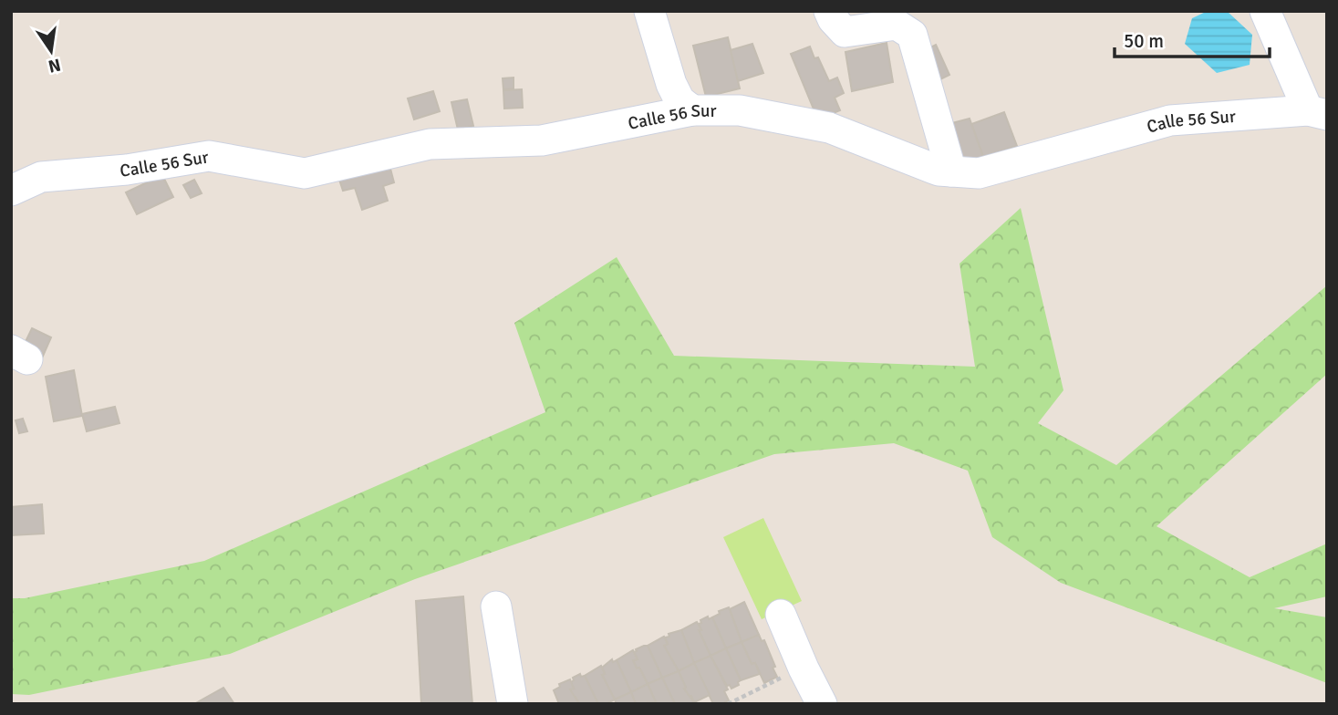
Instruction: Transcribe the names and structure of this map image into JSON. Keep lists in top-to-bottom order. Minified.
{"streets":{"street":["Calle 56 Sur"]},"scale_bar":"50 m","north":"bottom"}
